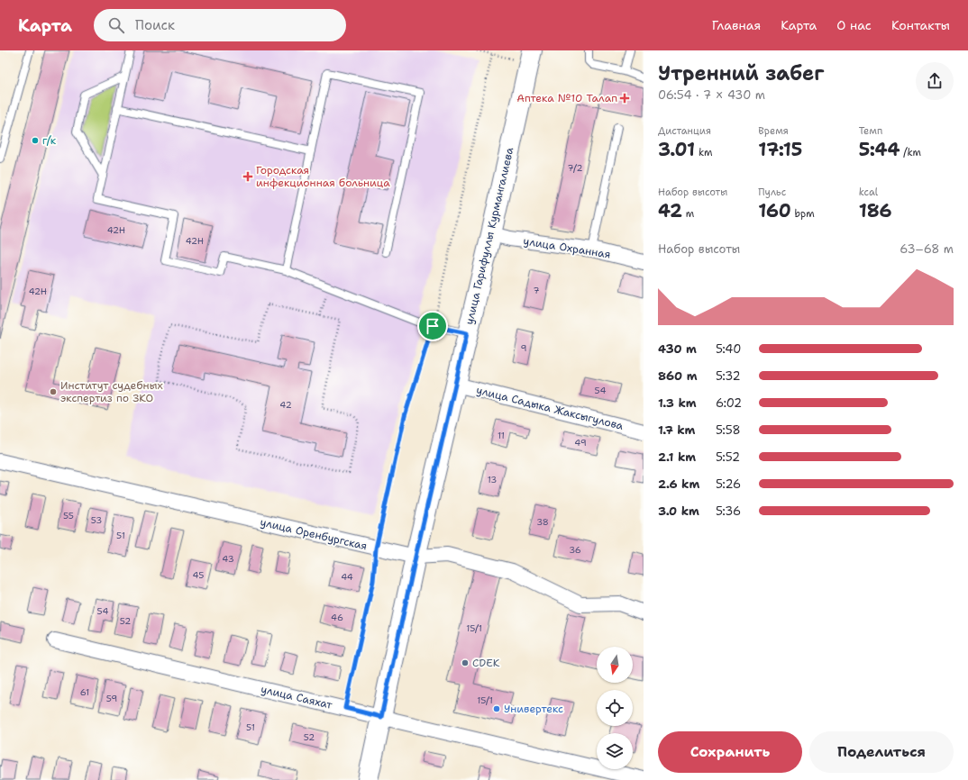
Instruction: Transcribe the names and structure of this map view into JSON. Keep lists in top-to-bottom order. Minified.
{"streets":{"street":["улица Гарифуллы Курмангалиева","улица Охранная","улица Садыка Жаксыгулова","улица Оренбургская","улица Саяхат"]},"crossings":[["улица Гарифуллы Курмангалиева","улица Охранная"],["улица Гарифуллы Курмангалиева","улица Садыка Жаксыгулова"],["улица Гарифуллы Курмангалиева","улица Оренбургская"],["улица Гарифуллы Курмангалиева","улица Саяхат"]],"places":{"health":["Аптека №10 Талап","Городская инфекционная больница"],"other":["г/к","Институт судебных экспертиз по ЗКО","CDEK","Универтекс"]},"house_numbers":["7/2","42H","42H","7","42H","9","54","42","11","49","13","55","53","38","51","36","43","45","44","54","46","52","15/1","61","59","15/1","51","52"],"north":"bottom","page":{"header":"Карта","search":"Поиск","nav":["Главная","Карта","О нас","Контакты"],"heading":["Утренний забег","06:54 · 7 × 430 m"],"stats":[["Дистанция","3.01 km"],["Время","17:15"],["Темп","5:44 /km"],["Набор высоты","42 m"],["Пульс","160 bpm"],["kcal","186"]],"chart":["Набор высоты","63–68 m"],"list":[{"name":"430 m","note":"5:40"},{"name":"860 m","note":"5:32"},{"name":"1.3 km","note":"6:02"},{"name":"1.7 km","note":"5:58"},{"name":"2.1 km","note":"5:52"},{"name":"2.6 km","note":"5:26"},{"name":"3.0 km","note":"5:36"}],"buttons":["Сохранить","Поделиться"]}}
